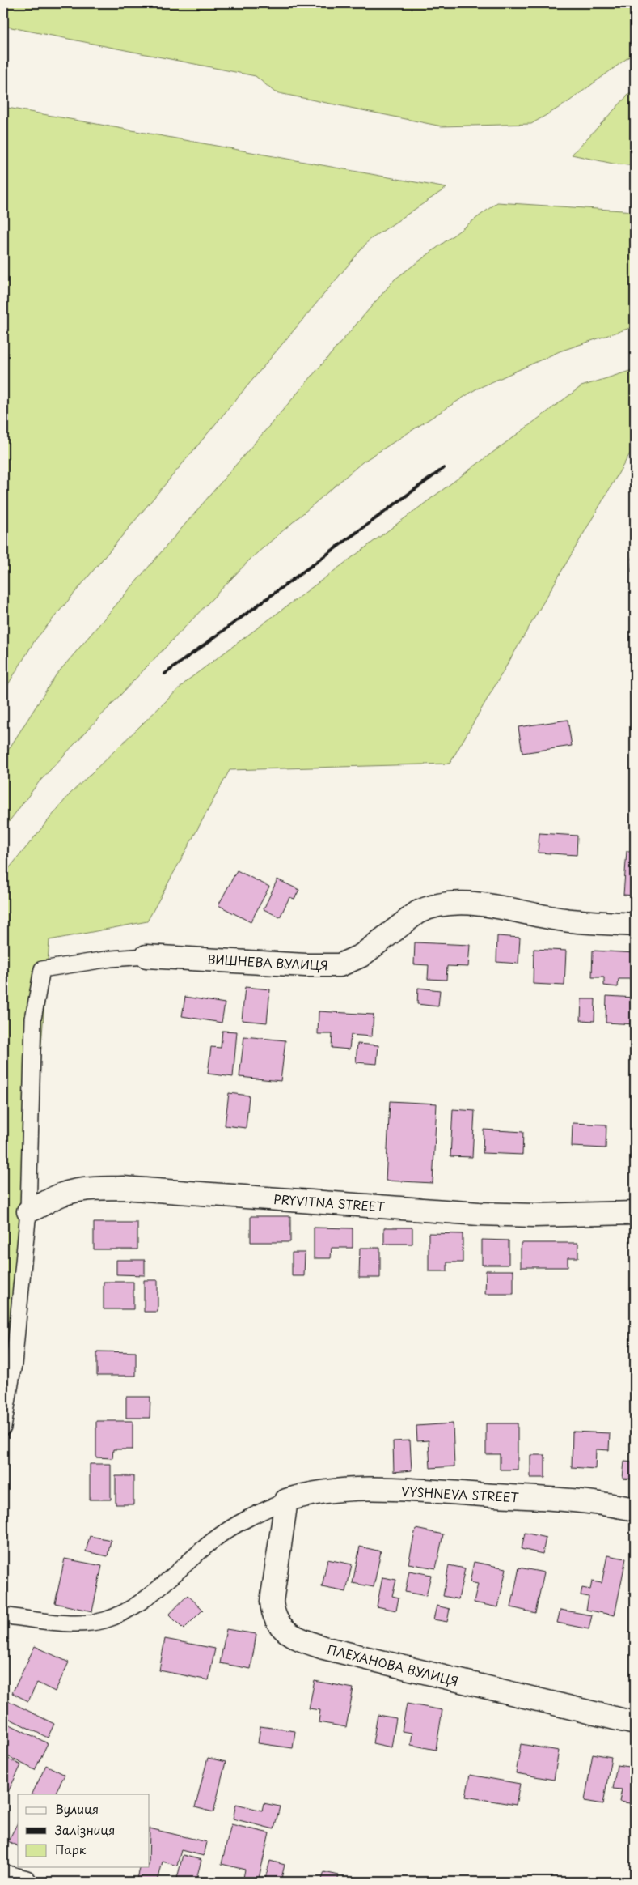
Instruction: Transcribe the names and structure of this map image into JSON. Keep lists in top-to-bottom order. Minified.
{"streets":{"street":["ВИШНЕВА ВУЛИЦЯ","PRYVITNA STREET","VYSHNEVA STREET","ПЛЕХАНОВА ВУЛИЦЯ"]},"crossings":[["VYSHNEVA STREET","ПЛЕХАНОВА ВУЛИЦЯ"]],"legend":["Вулиця","Залізниця","Парк"]}
